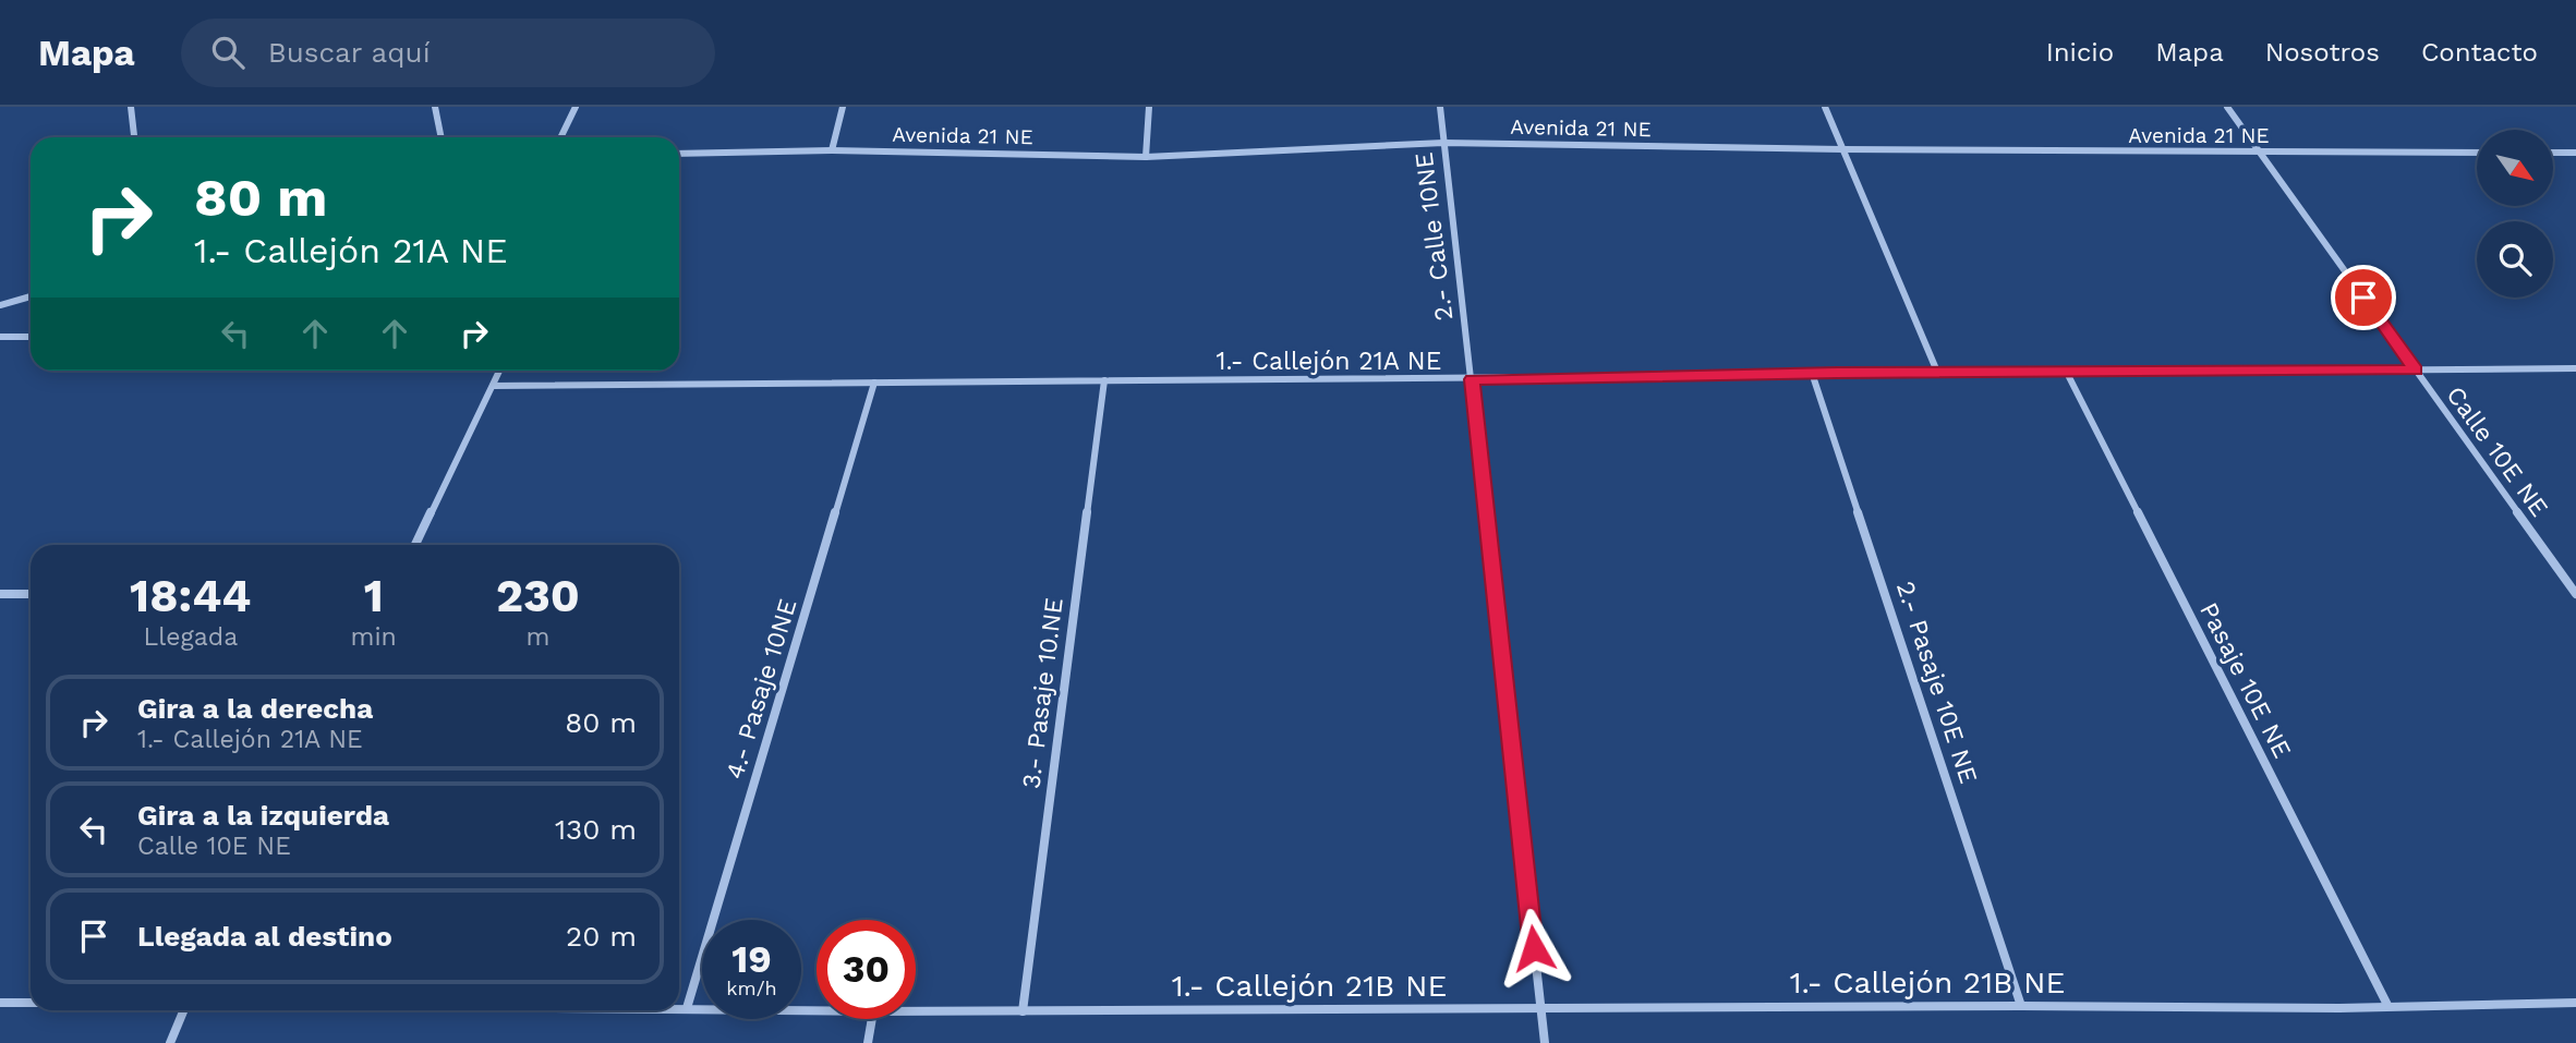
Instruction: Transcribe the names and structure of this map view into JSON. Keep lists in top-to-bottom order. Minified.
{"streets":{"street":["Avenida 21 NE","2.- Calle 10NE","1.- Callejón 21A NE","Calle 10E NE","Pasaje 10E NE","2.- Pasaje 10E NE","4.- Pasaje 10NE","3.- Pasaje 10.NE","1.- Callejón 21B NE"]},"crossings":[["Avenida 21 NE","2.- Calle 10NE"],["Avenida 21 NE","Calle 10E NE"],["2.- Calle 10NE","1.- Callejón 21A NE"],["2.- Calle 10NE","1.- Callejón 21B NE"],["1.- Callejón 21A NE","Calle 10E NE"],["1.- Callejón 21A NE","Pasaje 10E NE"],["1.- Callejón 21A NE","2.- Pasaje 10E NE"],["1.- Callejón 21A NE","4.- Pasaje 10NE"],["1.- Callejón 21A NE","3.- Pasaje 10.NE"],["Pasaje 10E NE","1.- Callejón 21B NE"],["2.- Pasaje 10E NE","1.- Callejón 21B NE"],["4.- Pasaje 10NE","1.- Callejón 21B NE"],["3.- Pasaje 10.NE","1.- Callejón 21B NE"]],"north":"bottom right","page":{"header":"Mapa","search":"Buscar aquí","nav":["Inicio","Mapa","Nosotros","Contacto"],"turn":["80 m","1.- Callejón 21A NE"],"eta":["18:44","Llegada","1","min","230","m"],"list":[{"name":"Gira a la derecha","note":"1.- Callejón 21A NE","value":"80 m"},{"name":"Gira a la izquierda","note":"Calle 10E NE","value":"130 m"},{"name":"Llegada al destino","value":"20 m"}],"speed":"19 km/h","limit":"30"}}
